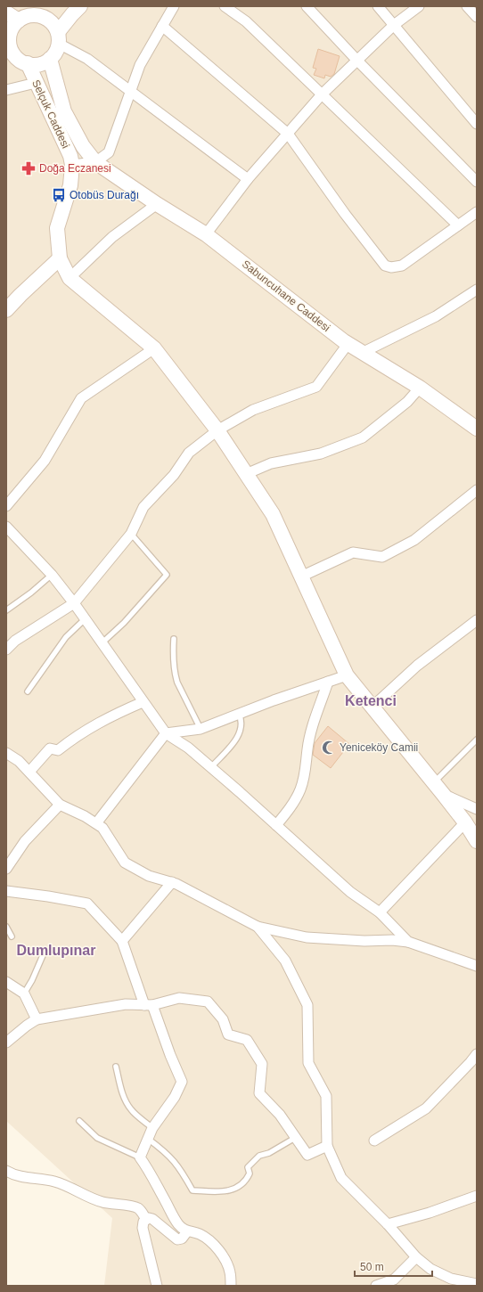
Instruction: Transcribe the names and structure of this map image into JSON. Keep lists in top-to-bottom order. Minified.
{"streets":{"street":["Selçuk Caddesi","Sabuncuhane Caddesi"]},"crossings":[["Selçuk Caddesi","Sabuncuhane Caddesi"]],"districts":["Ketenci","Dumlupınar"],"places":{"pharmacy":["Doğa Eczanesi"],"bus stop":["Otobüs Durağı"],"mosque":["Yeniceköy Camii"]},"scale_bar":"50 m"}
